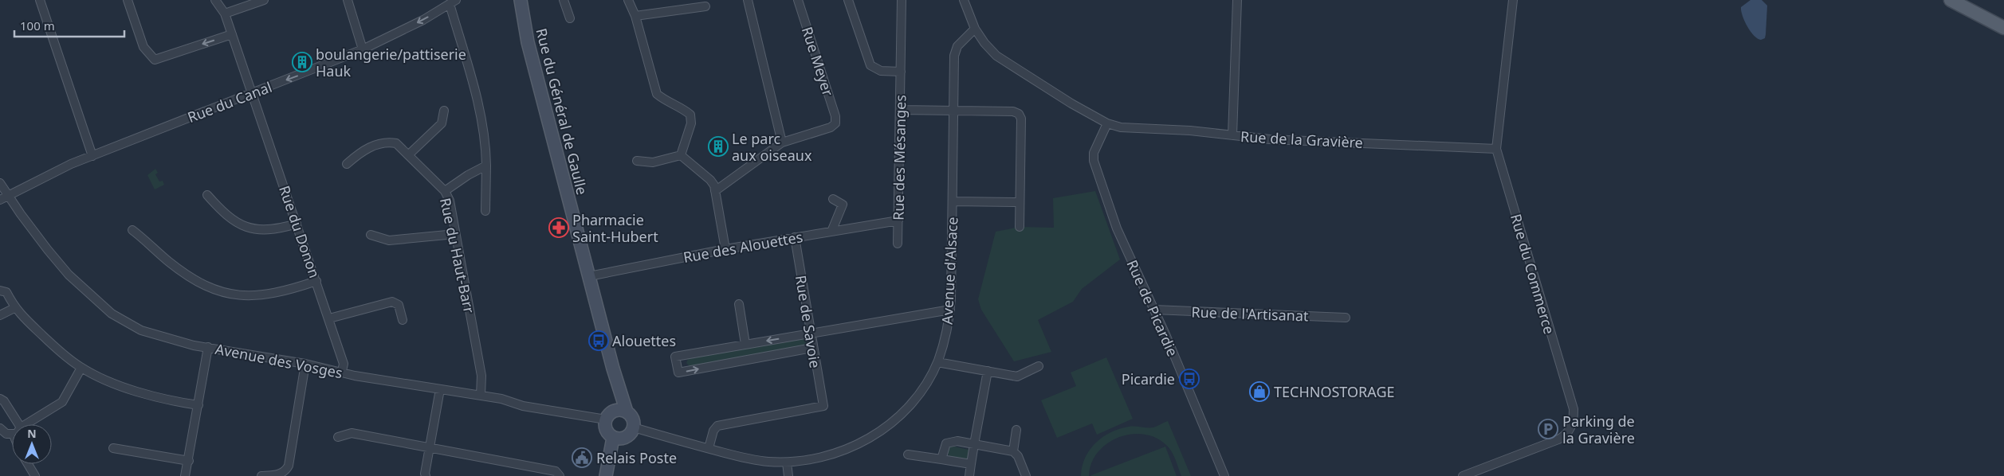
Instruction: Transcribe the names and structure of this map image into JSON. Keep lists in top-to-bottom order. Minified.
{"streets":{"main road":["Rue du Général de Gaulle"],"street":["Rue Meyer","Rue du Canal","Rue de la Gravière","Rue des Mésanges","Rue du Donon","Rue des Alouettes","Rue du Haut-Barr","Avenue d'Alsace","Rue du Commerce","Rue de Picardie","Rue de l'Artisanat","Rue de Savoie","Avenue des Vosges"]},"crossings":[["Rue du Canal","Rue du Donon"],["Rue du Canal","Avenue des Vosges"],["Rue du Général de Gaulle","Rue des Alouettes"],["Rue du Général de Gaulle","Avenue d'Alsace"],["Rue du Général de Gaulle","Avenue des Vosges"],["Rue de la Gravière","Avenue d'Alsace"],["Rue de la Gravière","Rue du Commerce"],["Rue de la Gravière","Rue de Picardie"],["Rue des Mésanges","Rue des Alouettes"],["Rue du Donon","Avenue des Vosges"],["Rue des Alouettes","Rue de Savoie"],["Rue du Haut-Barr","Avenue des Vosges"],["Avenue d'Alsace","Rue de Savoie"],["Avenue d'Alsace","Avenue des Vosges"],["Rue de Picardie","Rue de l'Artisanat"]],"one_way":["Rue du Canal"],"places":{"building":["boulangerie/pattiserie Hauk","Le parc aux oiseaux"],"pharmacy":["Pharmacie Saint-Hubert"],"bus stop":["Alouettes","Picardie"],"shop":["TECHNOSTORAGE"],"parking":["Parking de la Gravière"],"public building":["Relais Poste"]},"scale_bar":"100 m","north":"top"}
